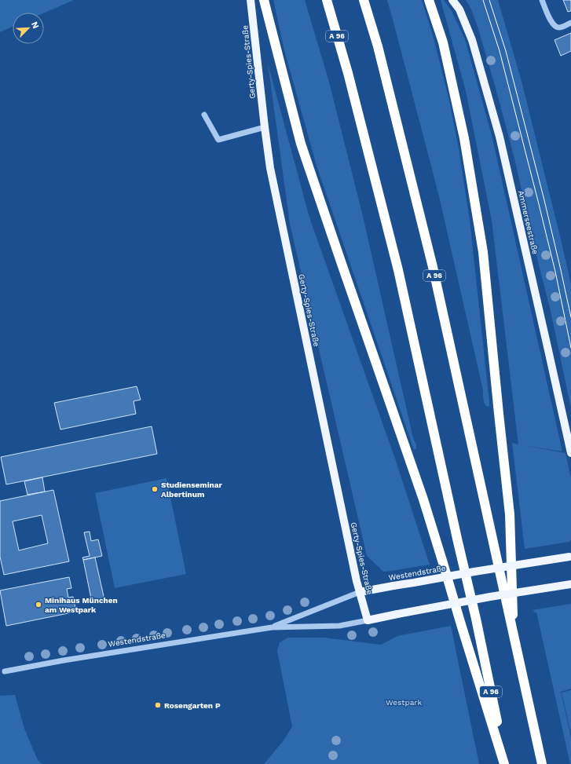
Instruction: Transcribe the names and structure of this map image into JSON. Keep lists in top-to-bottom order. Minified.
{"streets":{"highway":["A 96"],"main road":["Gerty-Spies-Straße","Ammerseestraße","Westendstraße"]},"crossings":[["Gerty-Spies-Straße","Westendstraße"]],"parks":["Westpark"],"places":["Studienseminar Albertinum","Minihaus München am Westpark","Rosengarten P"],"north":"top right"}
